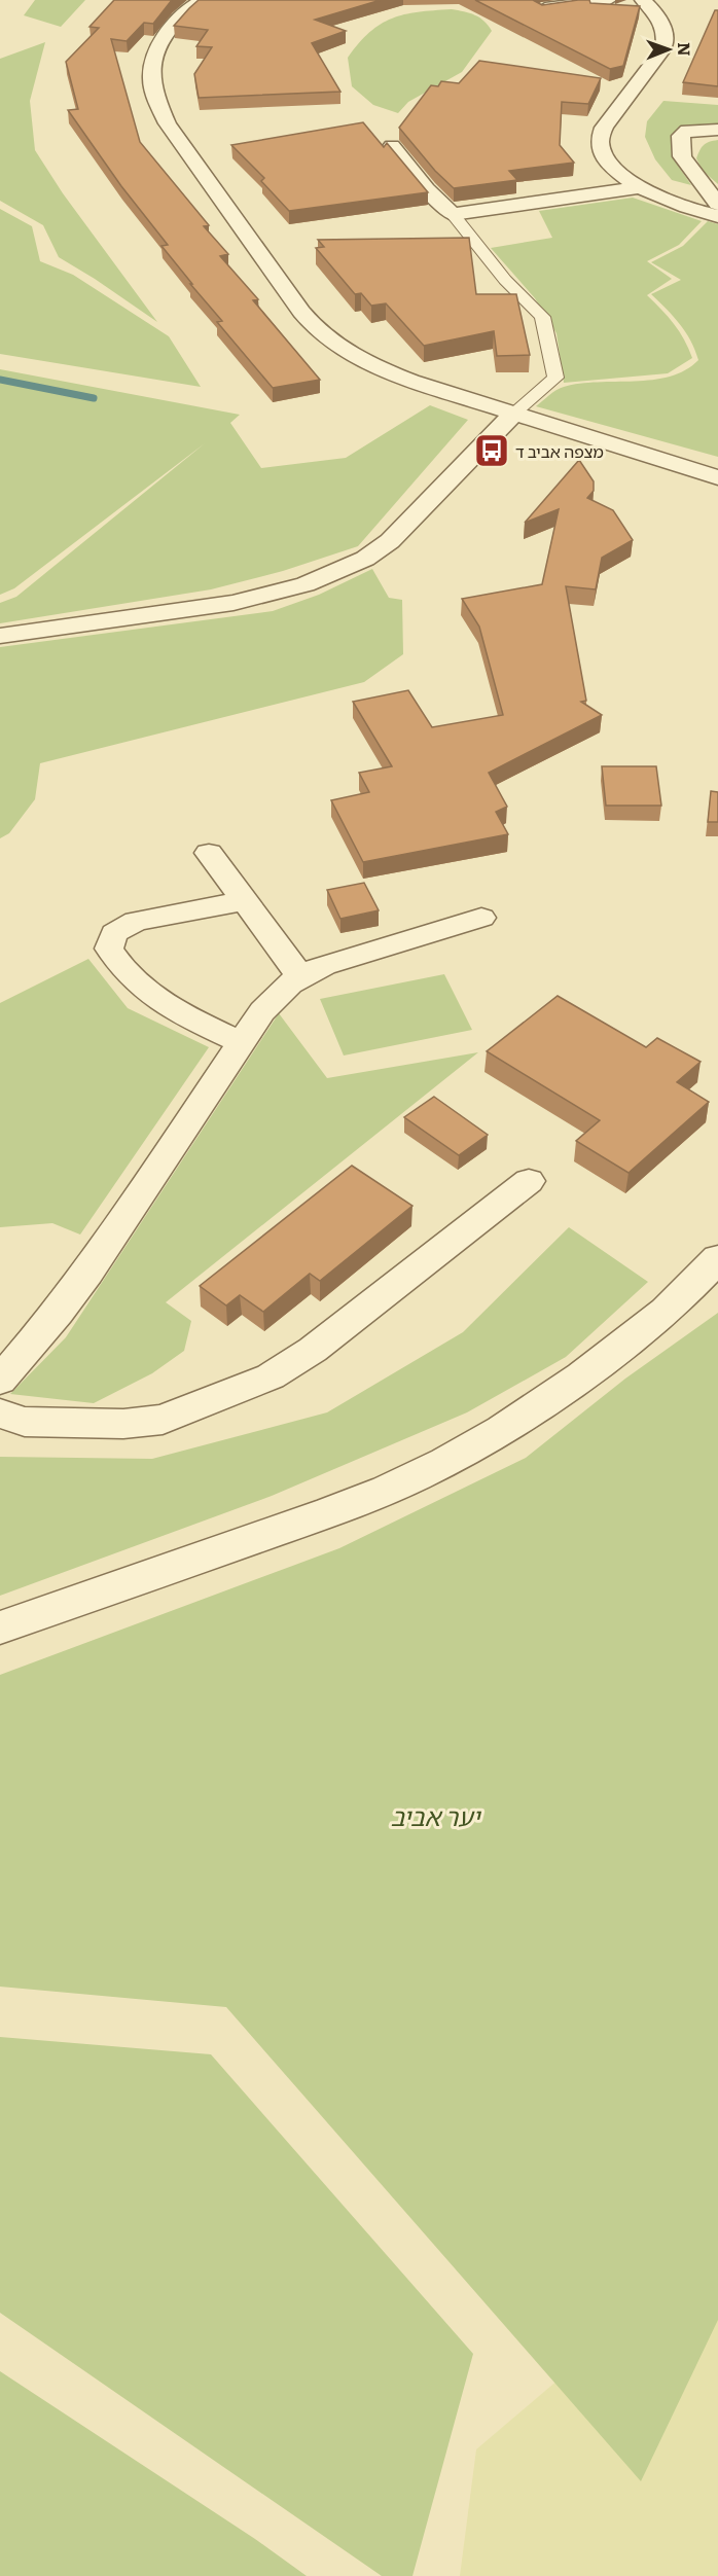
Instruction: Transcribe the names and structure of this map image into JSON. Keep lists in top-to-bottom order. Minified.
{"parks":["יער אביב"],"places":{"bus stop":["מצפה אביב ד"]},"north":"right"}
